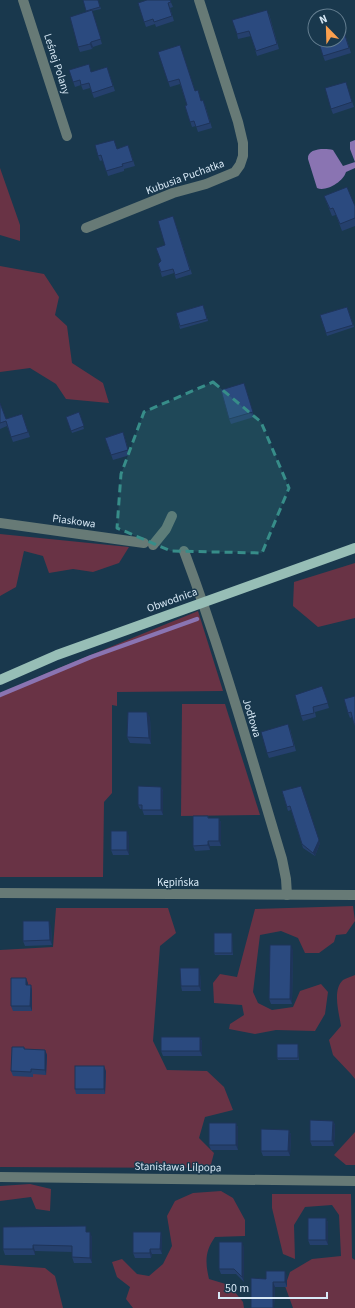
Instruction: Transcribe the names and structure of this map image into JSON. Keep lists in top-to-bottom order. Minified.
{"streets":{"main road":["Obwodnica"],"street":["Leśnej Polany","Kubusia Puchatka","Piaskowa","Jodłowa","Kępińska","Stanisława Lilpopa"]},"crossings":[["Obwodnica","Jodłowa"],["Jodłowa","Kępińska"]],"scale_bar":"50 m","north":"top left"}
